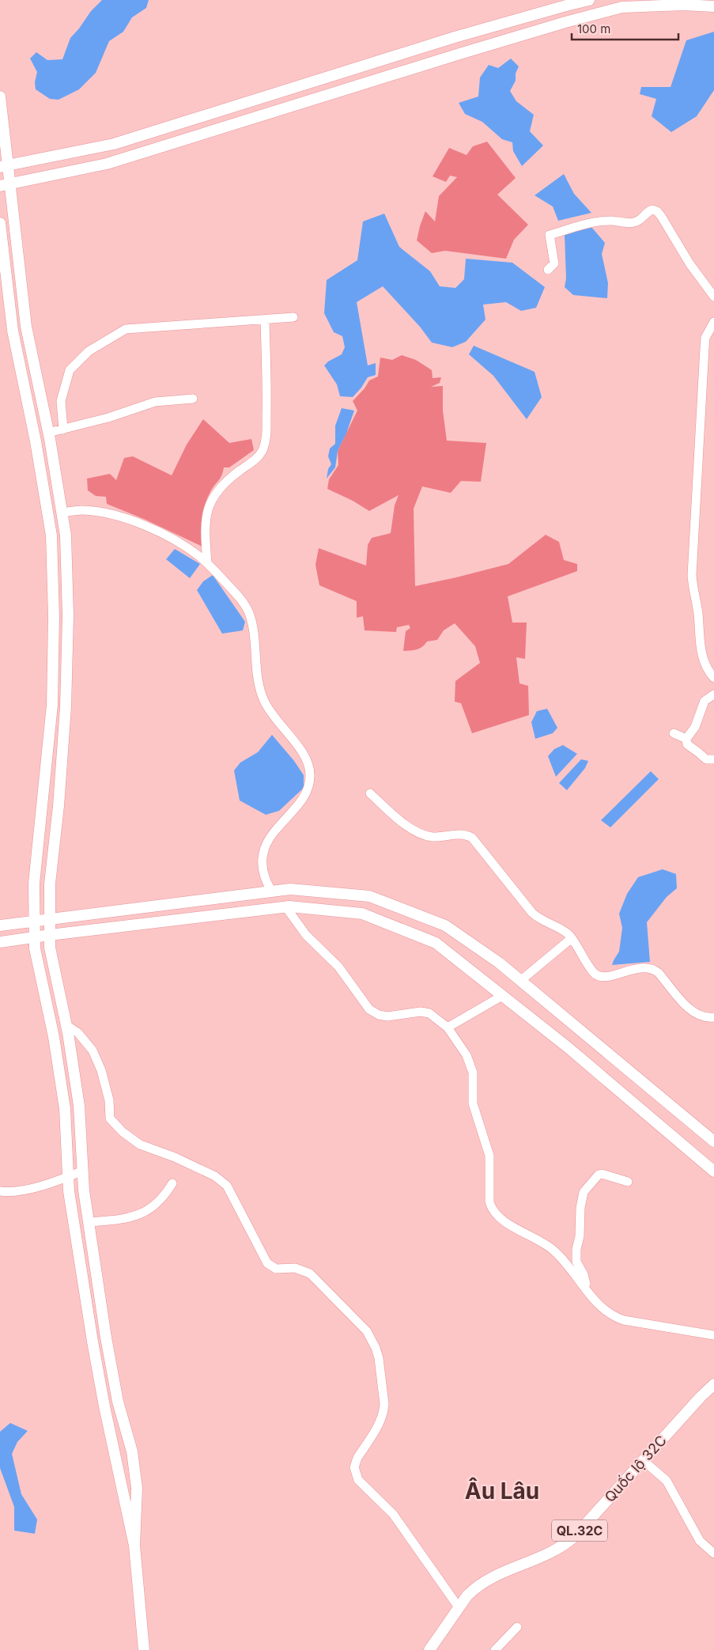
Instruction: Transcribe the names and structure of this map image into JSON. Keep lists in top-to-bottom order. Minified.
{"streets":{"main road":["Quốc lộ 32C","QL.32C"]},"districts":["Âu Lâu"],"scale_bar":"100 m"}
